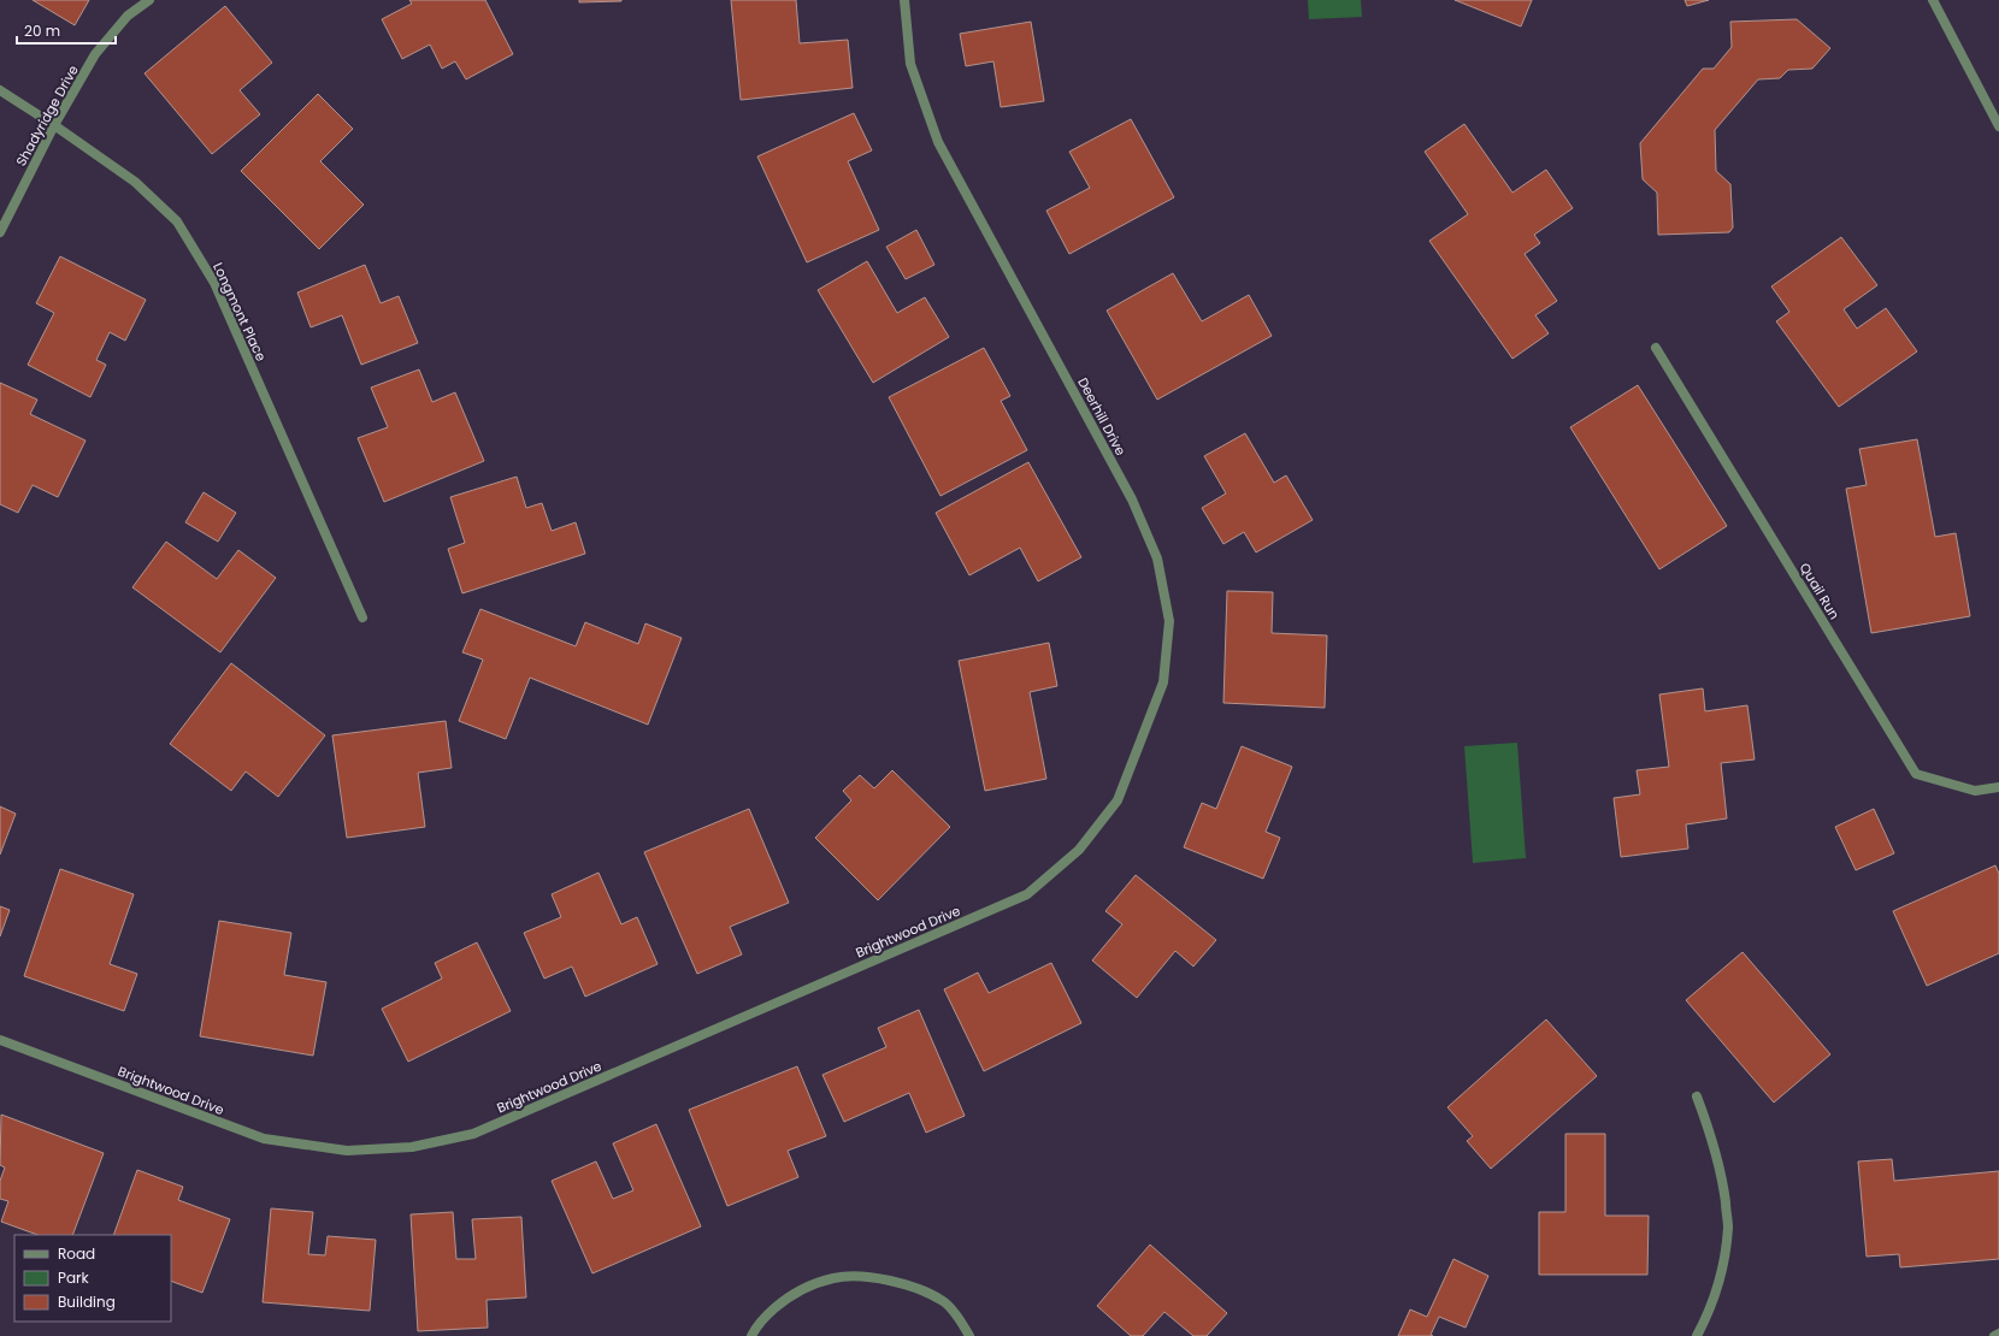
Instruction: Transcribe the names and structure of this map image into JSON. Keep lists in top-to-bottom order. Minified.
{"streets":{"street":["Shadyridge Drive","Longmont Place","Deerhill Drive","Quail Run","Brightwood Drive"]},"crossings":[["Shadyridge Drive","Longmont Place"],["Deerhill Drive","Brightwood Drive"]],"legend":["Road","Park","Building"],"scale_bar":"20 m"}
